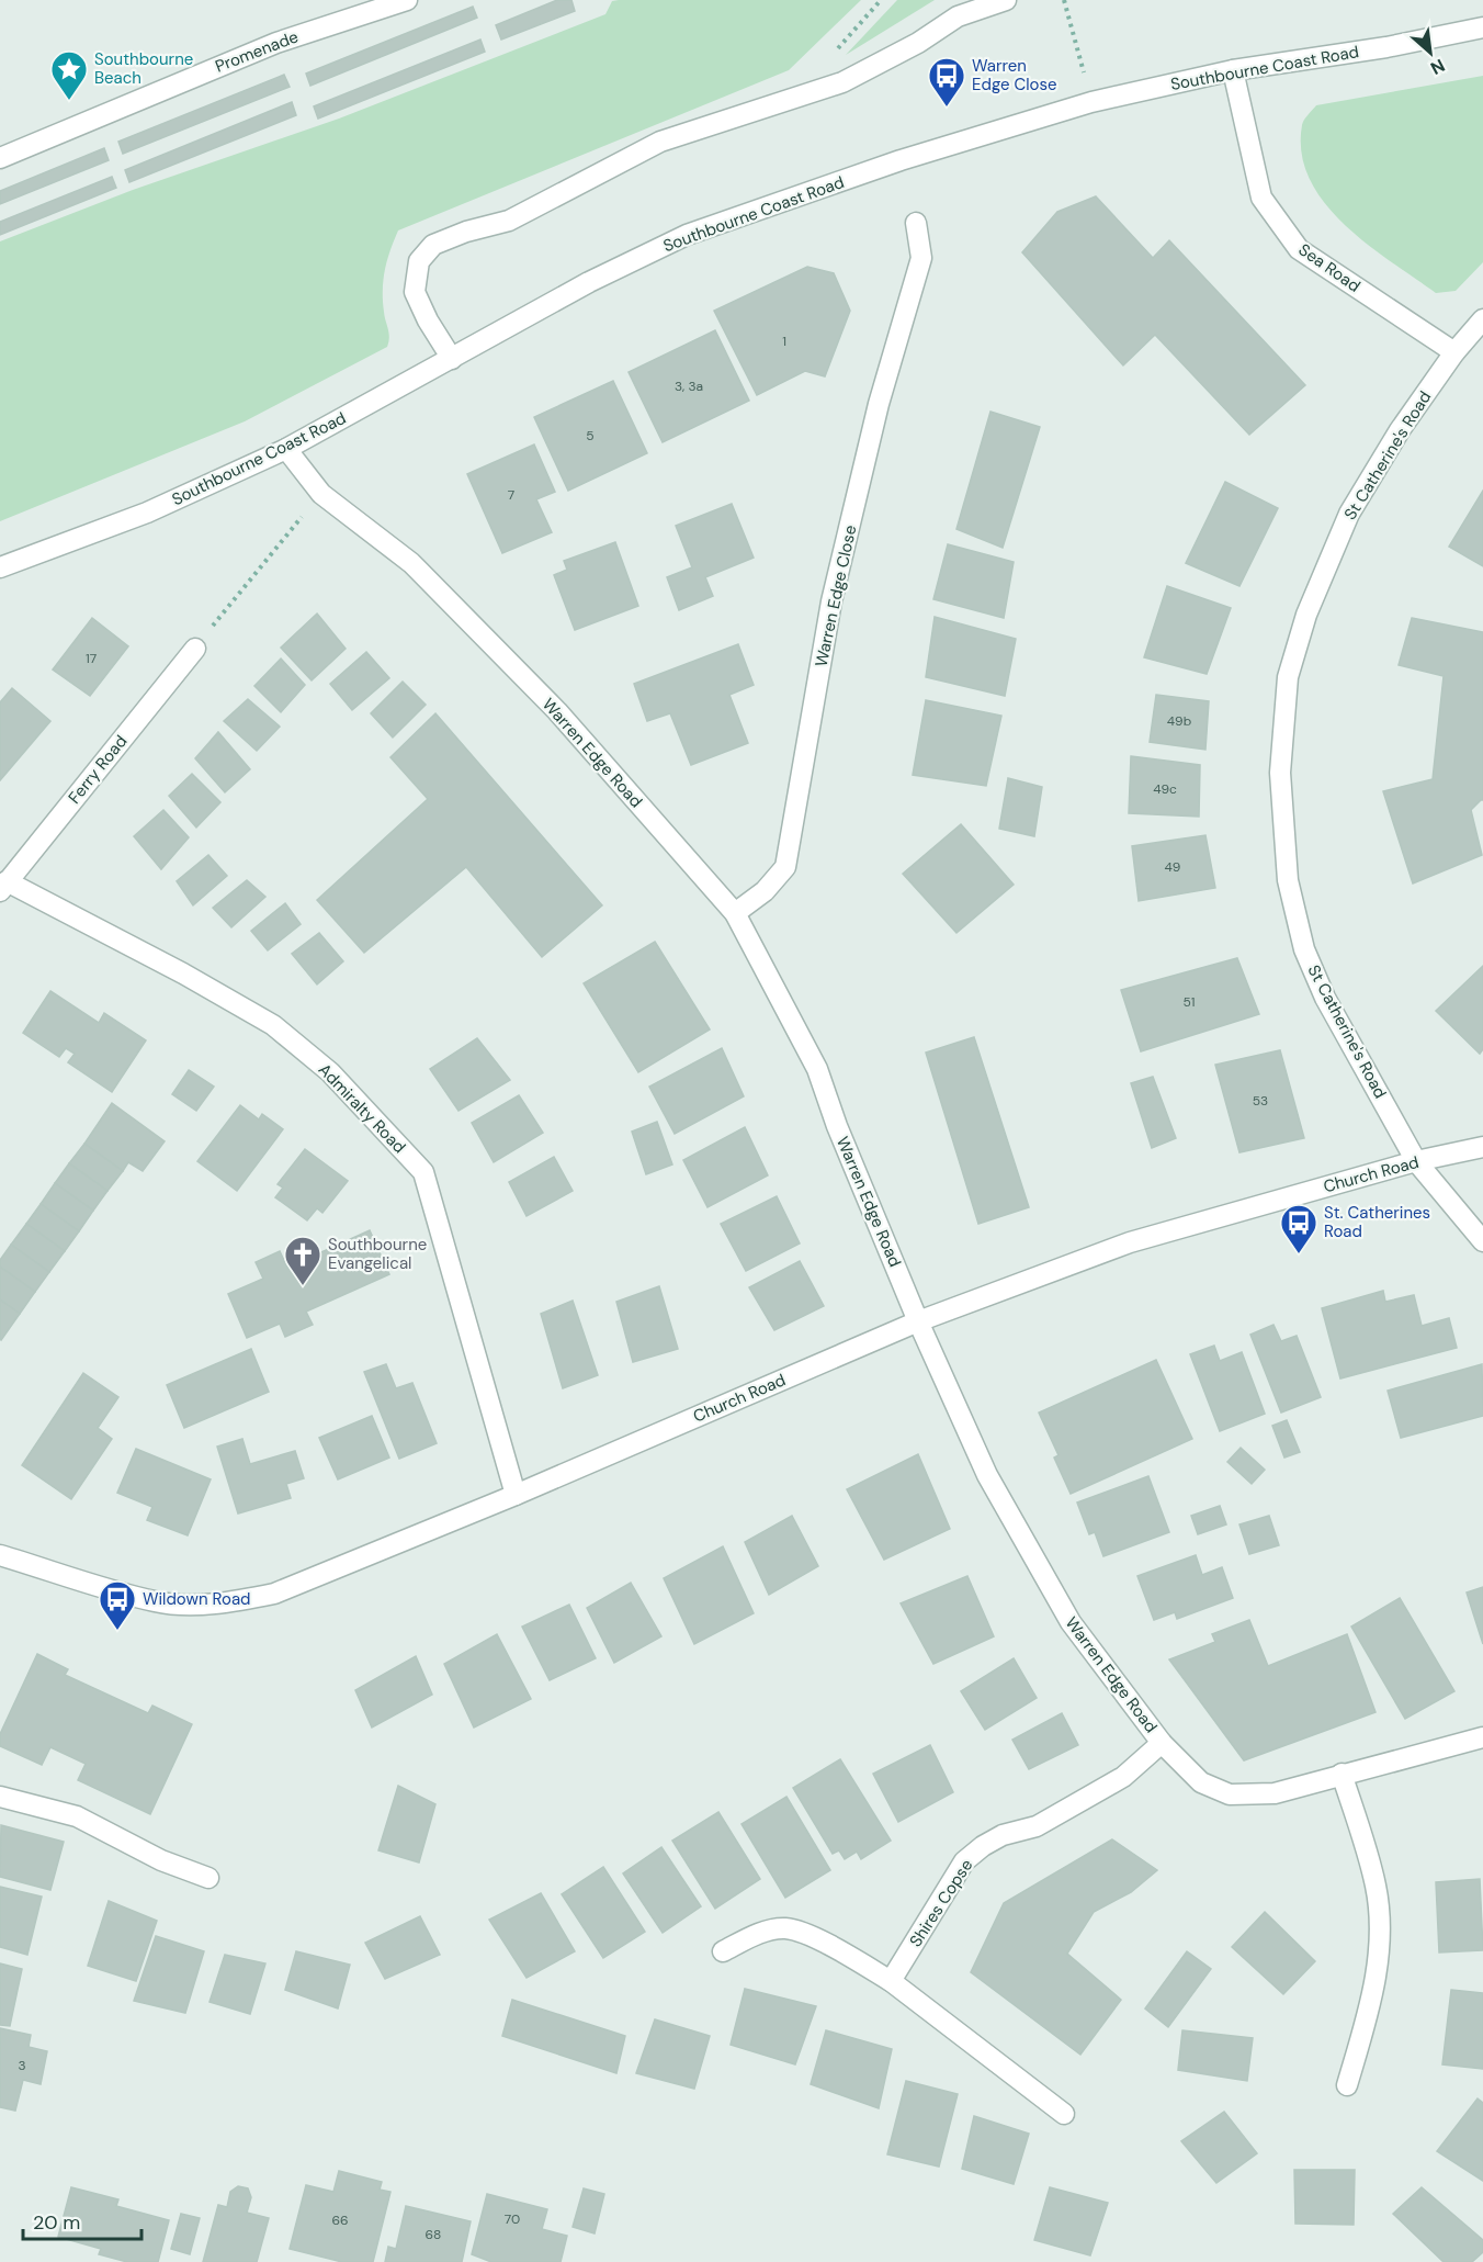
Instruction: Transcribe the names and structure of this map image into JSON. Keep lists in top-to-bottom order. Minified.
{"streets":{"street":["Promenade","Southbourne Coast Road","Sea Road","St Catherine's Road","Warren Edge Close","Warren Edge Road","Ferry Road","Admiralty Road","Church Road","Shires Copse"]},"crossings":[["Southbourne Coast Road","Sea Road"],["Southbourne Coast Road","Warren Edge Road"],["Sea Road","St Catherine's Road"],["St Catherine's Road","Church Road"],["Warren Edge Close","Warren Edge Road"],["Warren Edge Road","Church Road"],["Warren Edge Road","Shires Copse"],["Ferry Road","Admiralty Road"],["Admiralty Road","Church Road"]],"places":{"place":["Southbourne Beach"],"bus stop":["Warren Edge Close","St. Catherines Road","Wildown Road"],"church":["Southbourne Evangelical"]},"house_numbers":["1","3, 3a","5","7","17","49b","49c","49","51","53","3","70","66","68"],"scale_bar":"20 m","north":"bottom right"}
